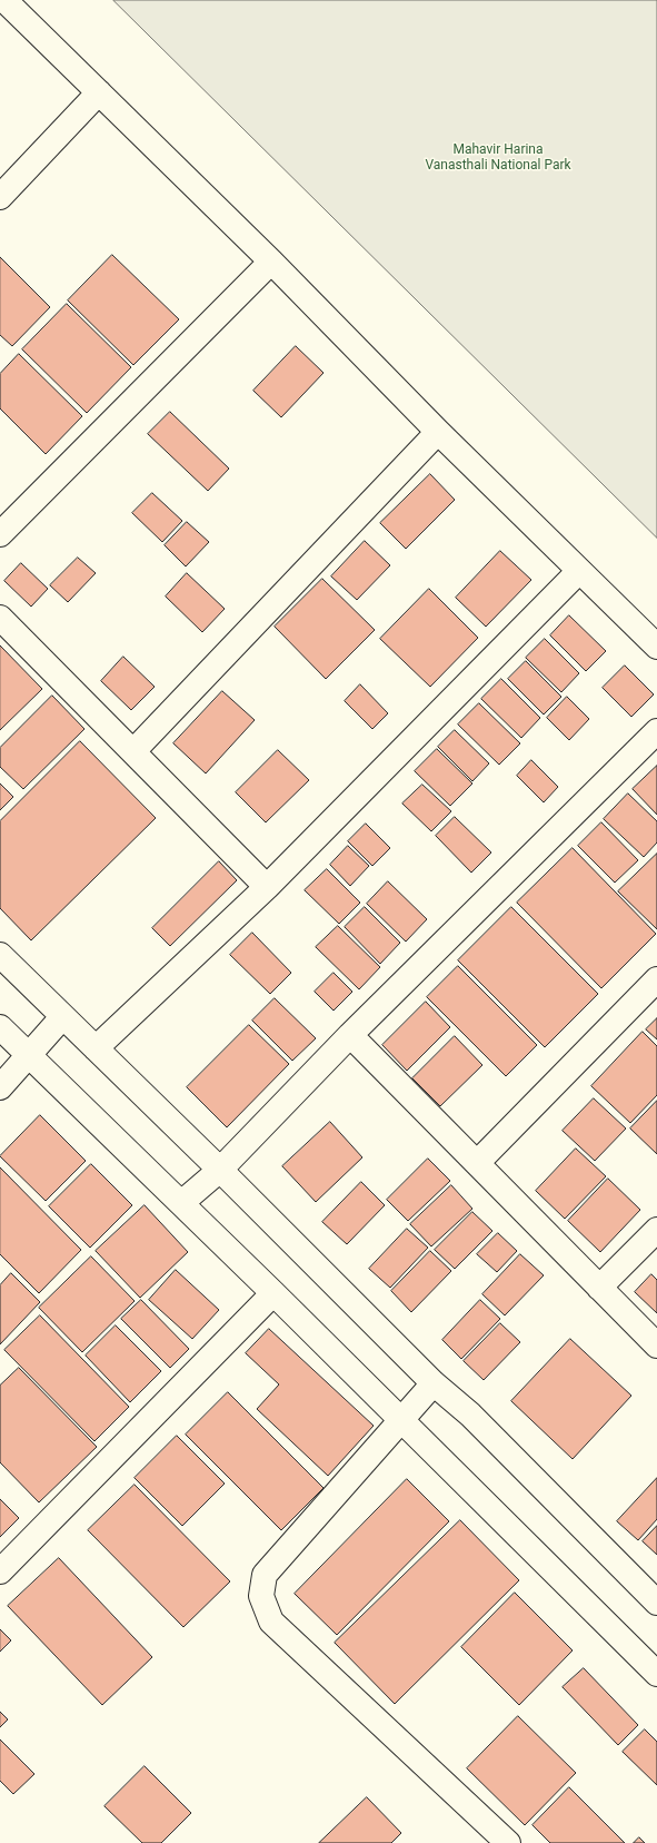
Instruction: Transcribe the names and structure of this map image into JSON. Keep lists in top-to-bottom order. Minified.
{"parks":["Mahavir Harina Vanasthali National Park"]}
